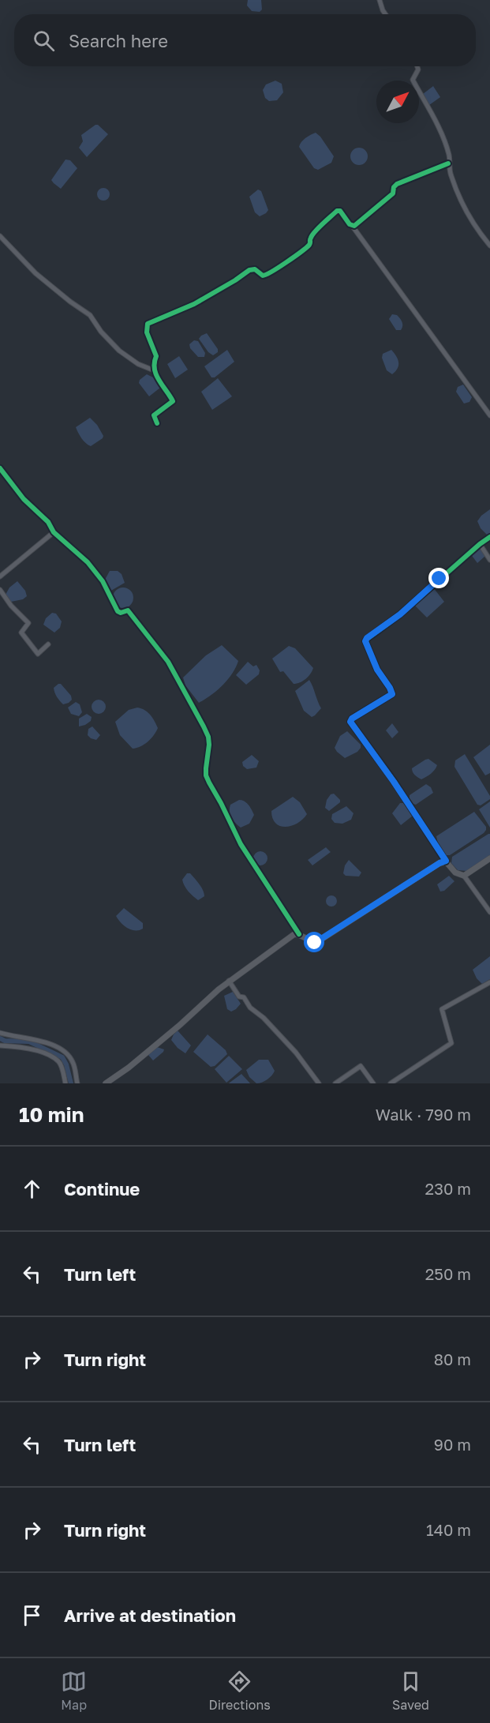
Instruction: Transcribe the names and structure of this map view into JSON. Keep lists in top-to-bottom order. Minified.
{"north":"top right","page":{"search":"Search here","heading":["10 min","Walk · 790 m"],"list":[["Continue","230 m"],["Turn left","250 m"],["Turn right","80 m"],["Turn left","90 m"],["Turn right","140 m"],"Arrive at destination"],"nav":["Map","Directions","Saved"]}}
